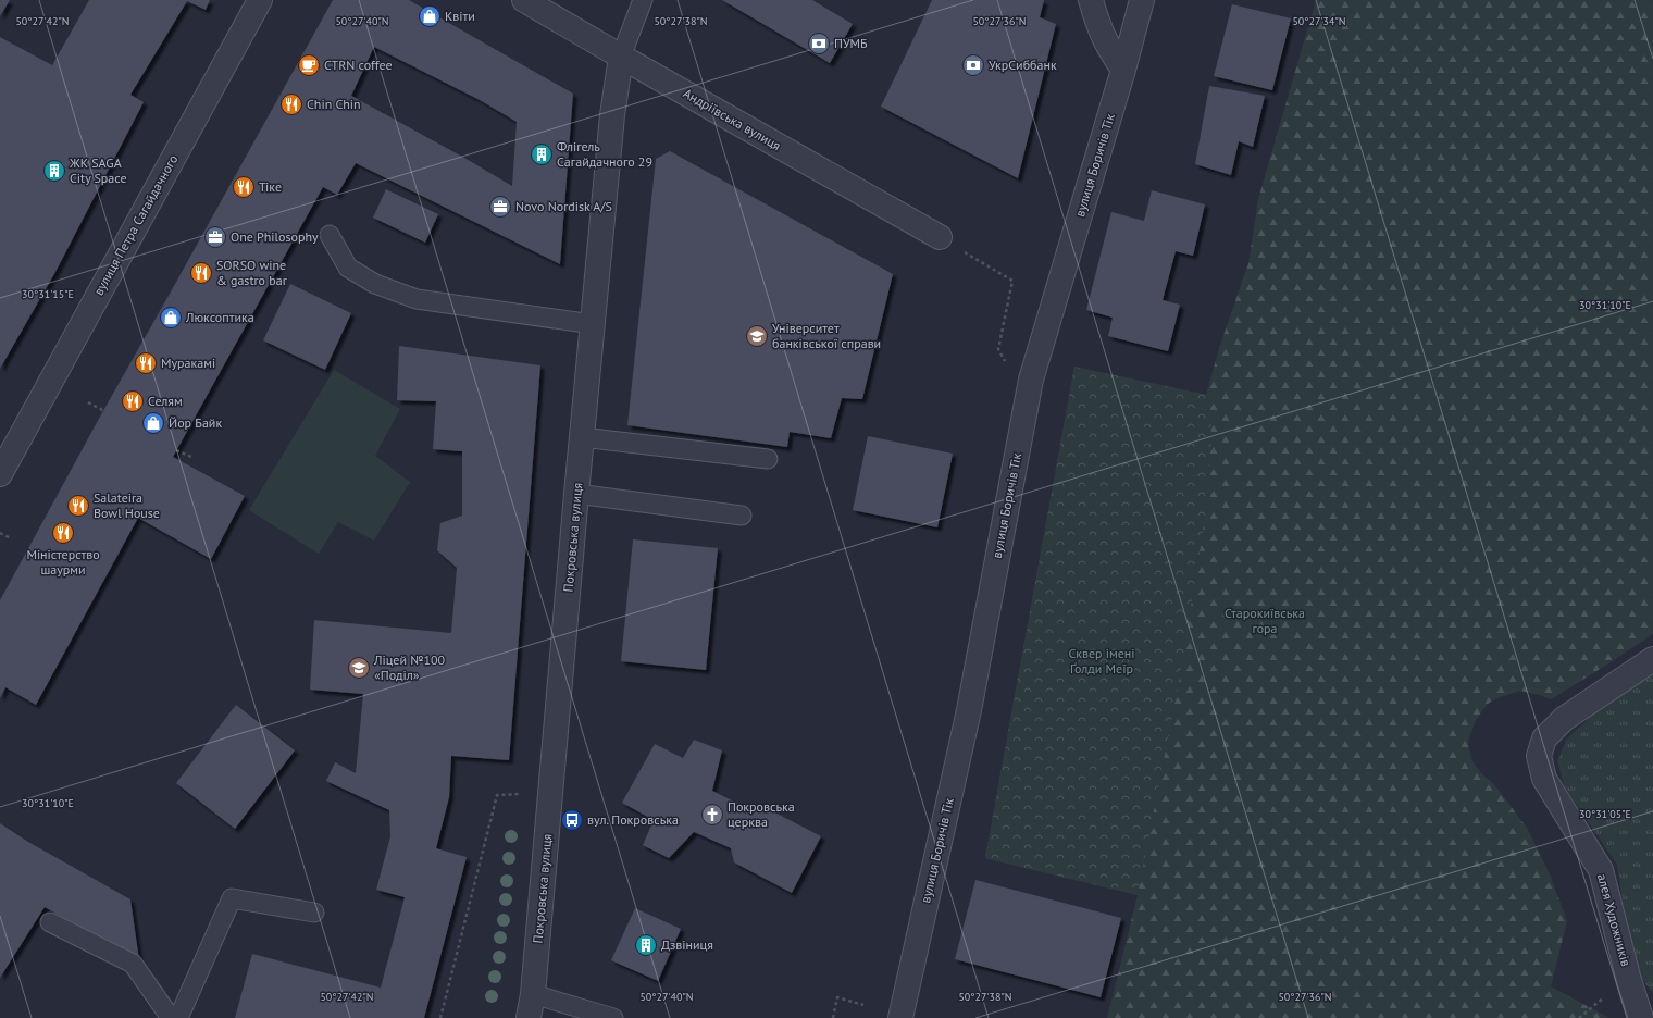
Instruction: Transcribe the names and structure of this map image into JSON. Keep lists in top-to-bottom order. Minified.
{"streets":{"street":["Андріївська вулиця","вулиця Боричів Тік","вулиця Петра Сагайдачного","Покровська вулиця","алея Художників"]},"crossings":[["Андріївська вулиця","Покровська вулиця"]],"parks":["Старокиївська гора","Сквер імені Ґолди Меїр"],"places":{"shop":["Квіти","Люксоптика","Йор Байк"],"bank":["ПУМБ","УкрСиббанк"],"cafe":["CTRN coffee"],"restaurant":["Chin Chin","Тіке","SORSO wine & gastro bar","Муракамі","Селям","Salateira Bowl House","Міністерство шаурми"],"building":["Флігель Сагайдачного 29","ЖК SAGA City Space","Дзвіниця"],"office":["Novo Nordisk A/S","One Philosophy"],"school or university":["Університет банківської справи","Ліцей №100 «Поділ»"],"church":["Покровська церква"],"bus stop":["вул. Покровська"]},"coordinates":["50°27'42\"N","50°27'40\"N","50°27'38\"N","50°27'36\"N","50°27'34\"N","30°31'15\"E","30°31'10\"E","30°31'05\"E"]}
